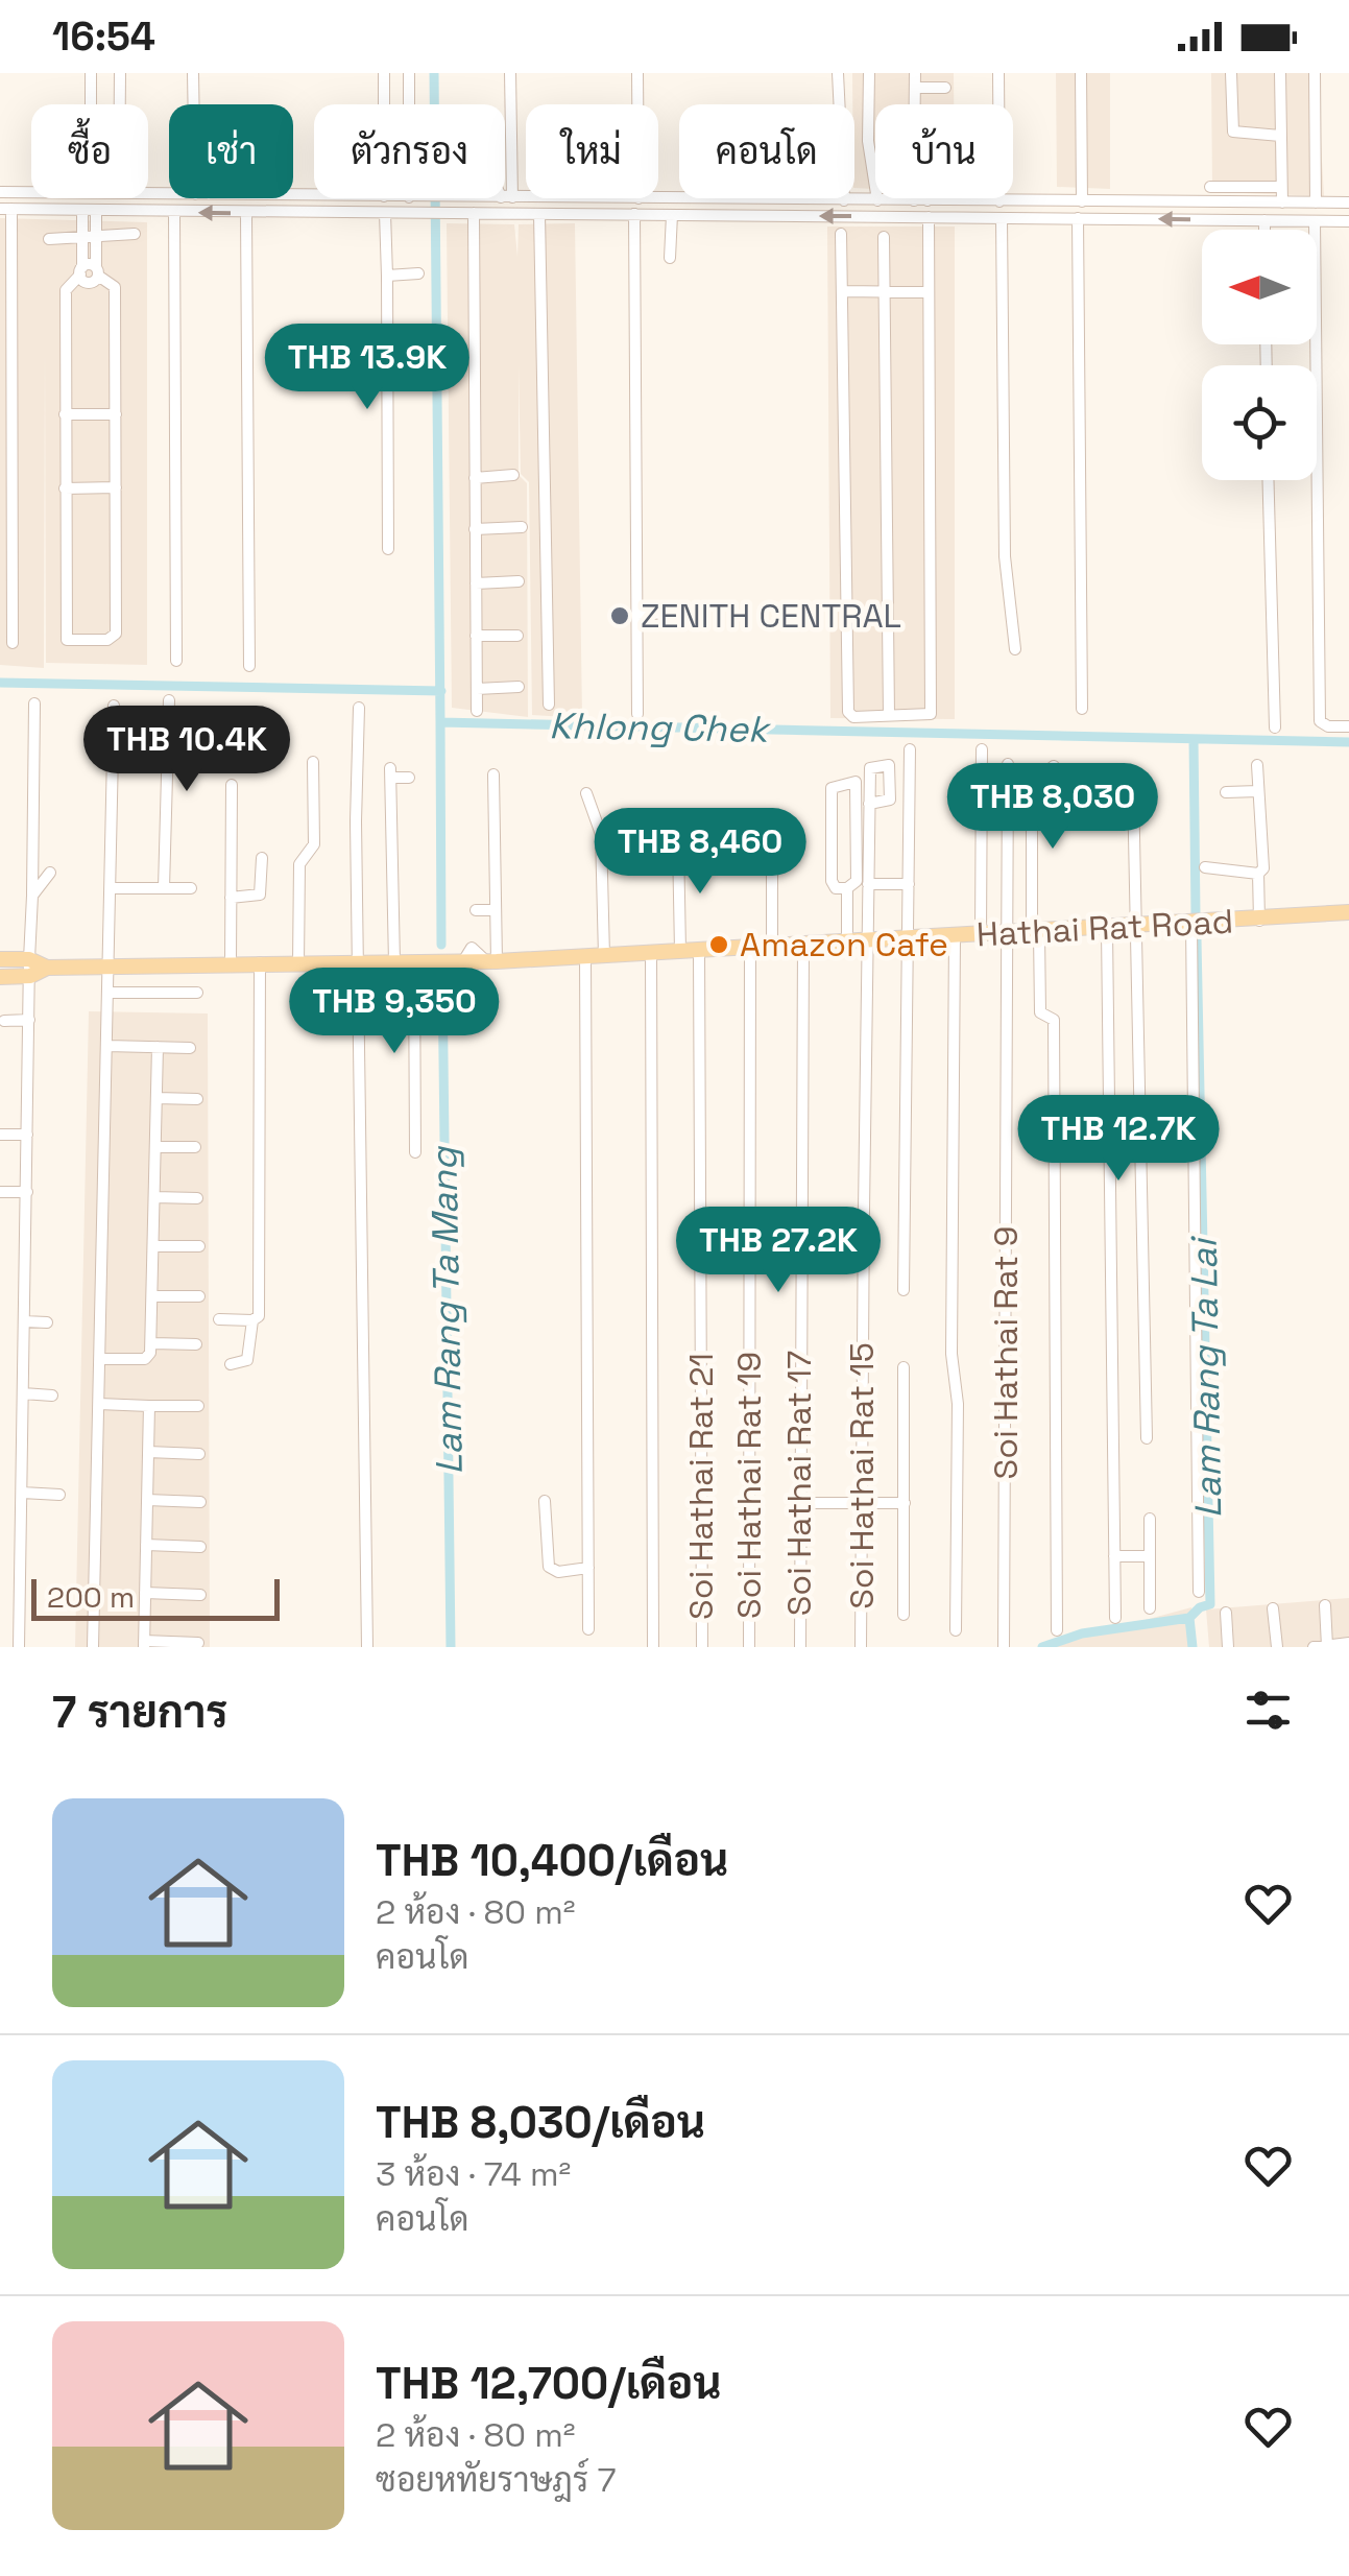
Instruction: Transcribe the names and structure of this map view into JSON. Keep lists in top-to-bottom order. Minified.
{"streets":{"main road":["Hathai Rat Road"],"street":["Soi Hathai Rat 9","Soi Hathai Rat 15","Soi Hathai Rat 17","Soi Hathai Rat 19","Soi Hathai Rat 21"]},"crossings":[["Hathai Rat Road","Soi Hathai Rat 9"],["Hathai Rat Road","Soi Hathai Rat 15"],["Hathai Rat Road","Soi Hathai Rat 17"],["Hathai Rat Road","Soi Hathai Rat 19"],["Hathai Rat Road","Soi Hathai Rat 21"]],"water":["Khlong Chek","Lam Rang Ta Mang","Lam Rang Ta Lai"],"places":["ZENITH CENTRAL","Amazon Cafe"],"scale_bar":"200 m","north":"left","page":{"status":"16:54","chip":["ซื้อ","เช่า","ตัวกรอง","ใหม่","คอนโด","บ้าน"],"price":["THB 13.9K","THB 10.4K","THB 8,030","THB 8,460","THB 9,350","THB 12.7K","THB 27.2K"],"scale":"200 m","heading":"7 รายการ","list":[{"name":"THB 10,400/เดือน","note":"2 ห้อง · 80 m² · คอนโด"},{"name":"THB 8,030/เดือน","note":"3 ห้อง · 74 m² · คอนโด"},{"name":"THB 12,700/เดือน","note":"2 ห้อง · 80 m² · ซอยหทัยราษฎร์ 7"}]}}
